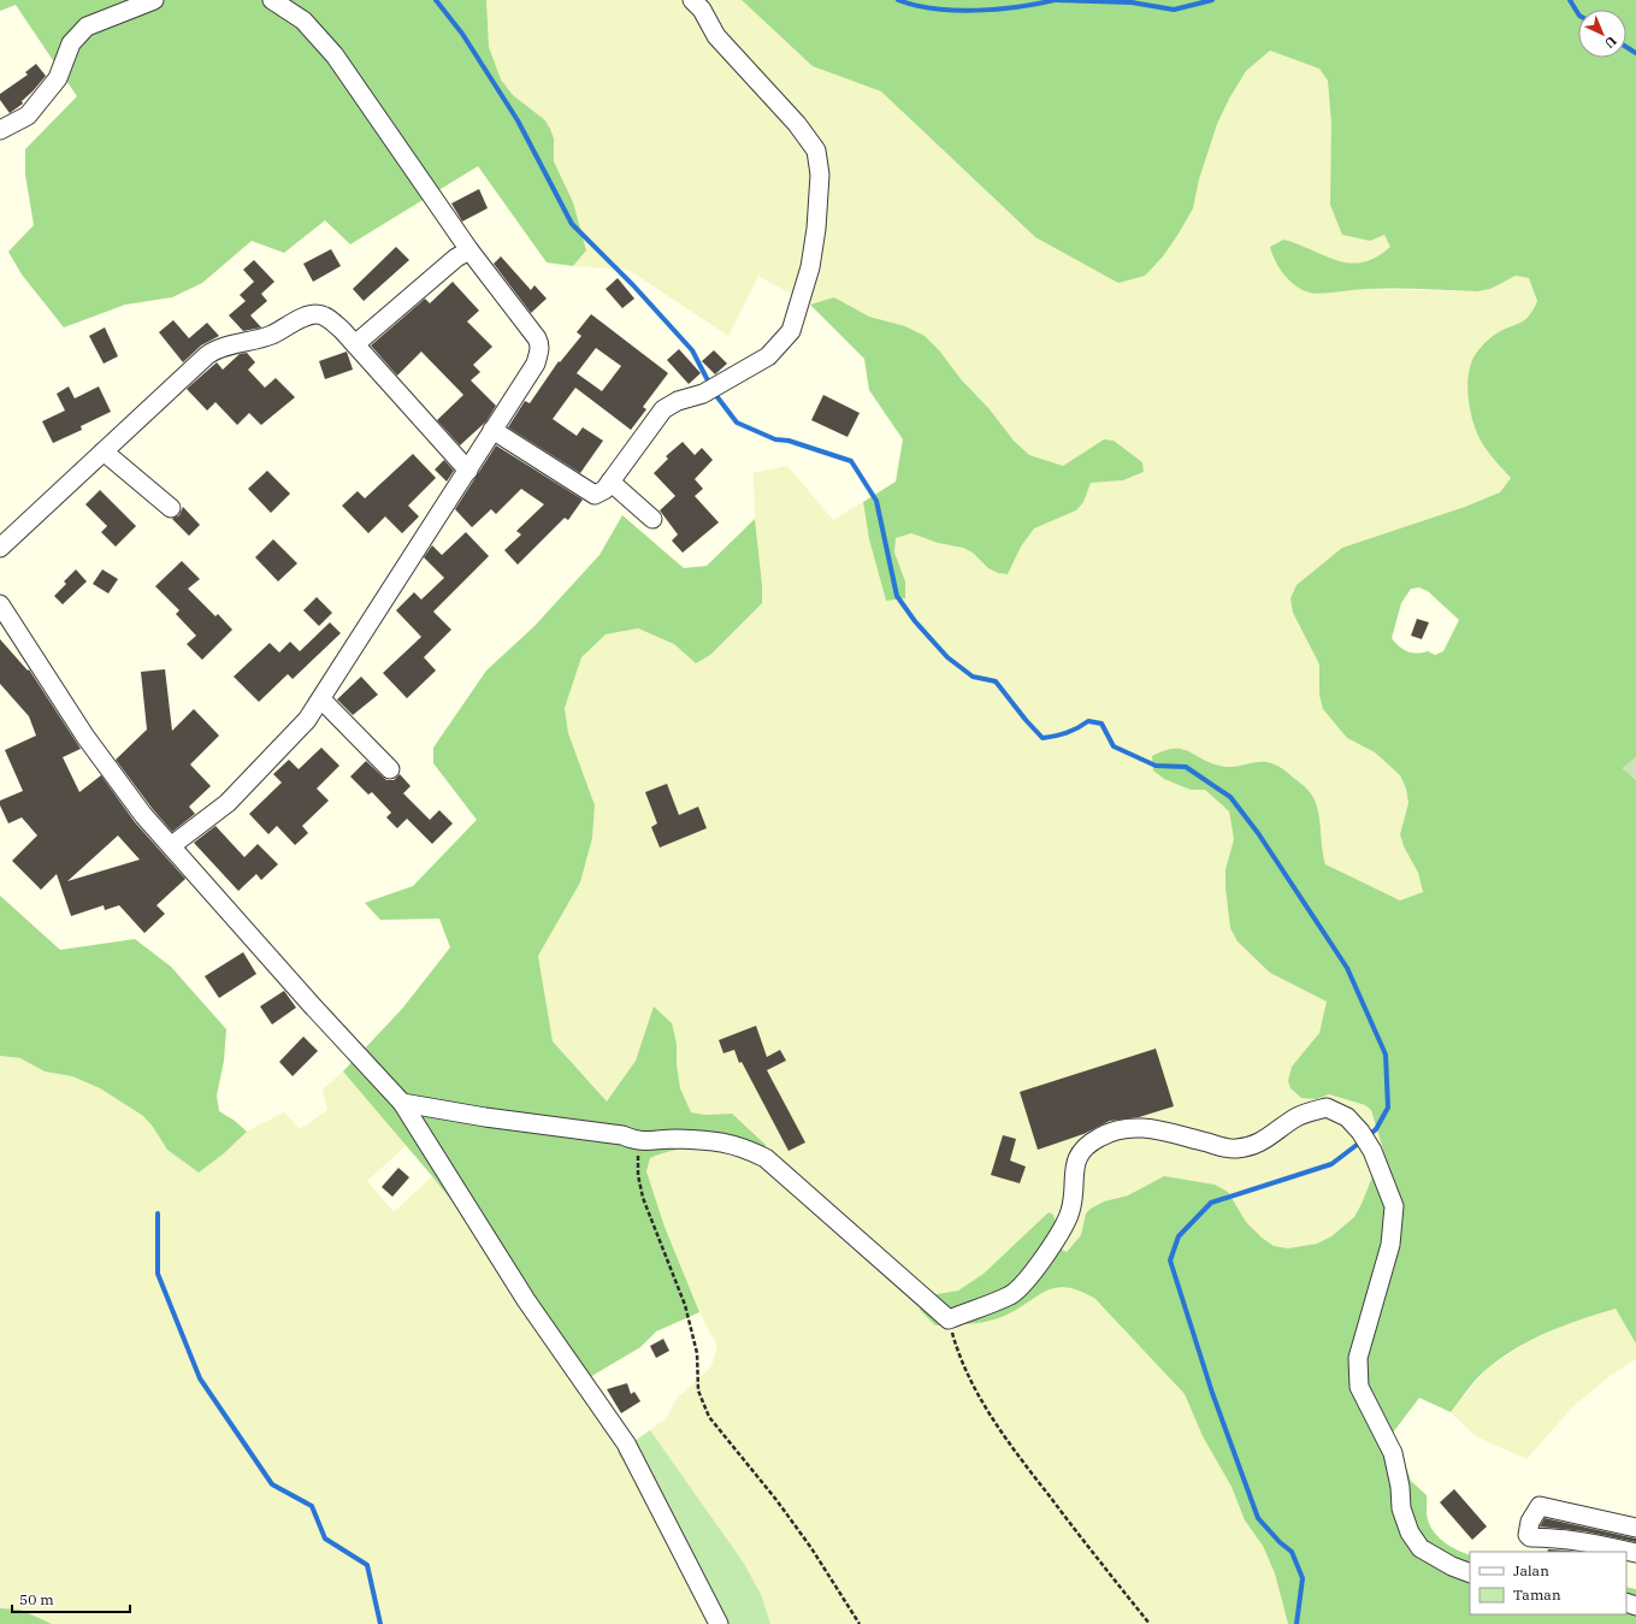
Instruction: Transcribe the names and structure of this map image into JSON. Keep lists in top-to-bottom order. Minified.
{"legend":["Jalan","Taman"],"scale_bar":"50 m","north":"bottom right"}
